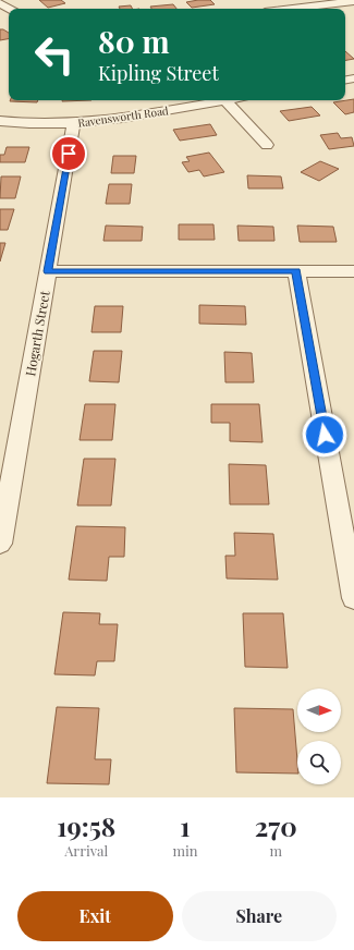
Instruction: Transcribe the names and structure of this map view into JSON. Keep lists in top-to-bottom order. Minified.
{"streets":{"street":["Ravensworth Road","Hogarth Street"]},"crossings":[["Ravensworth Road","Hogarth Street"]],"north":"right","page":{"turn":["80 m","Kipling Street"],"eta":["19:58","Arrival","1","min","270","m"],"buttons":["Exit","Share"]}}
